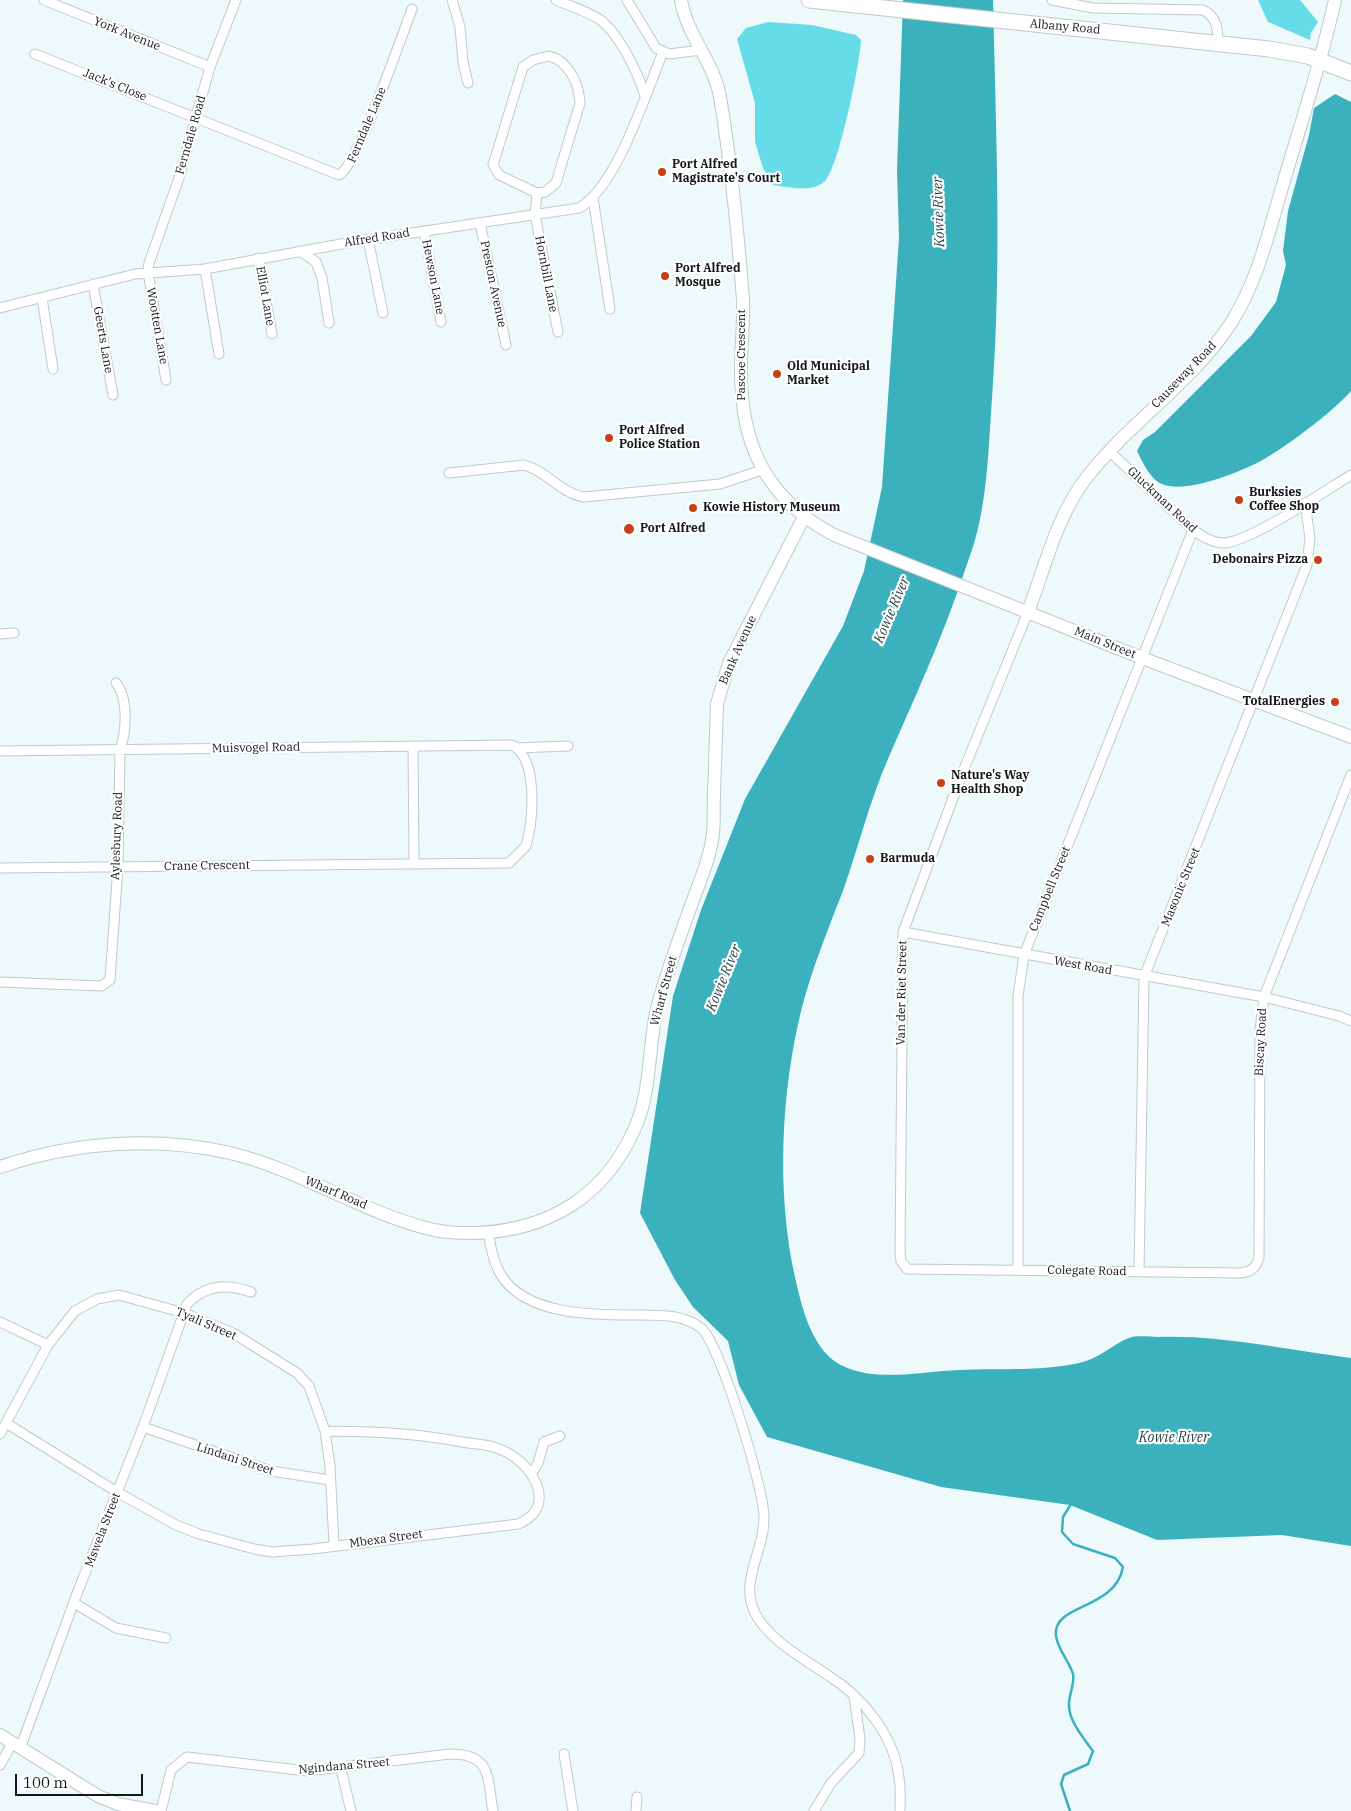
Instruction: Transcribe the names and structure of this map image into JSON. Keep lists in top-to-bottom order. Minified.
{"streets":{"main road":["Albany Road"],"street":["York Avenue","Jack's Close","Ferndale Lane","Ferndale Road","Alfred Road","Hornbill Lane","Hewson Lane","Preston Avenue","Elliot Lane","Wootten Lane","Geerts Lane","Pascoe Crescent","Causeway Road","Gluckman Road","Main Street","Bank Avenue","Muisvogel Road","Aylesbury Road","Crane Crescent","Masonic Street","Campbell Street","West Road","Wharf Street","Van der Riet Street","Biscay Road","Wharf Road","Colegate Road","Tyali Street","Lindani Street","Mswela Street","Mbexa Street","Ngindana Street"]},"crossings":[["Albany Road","Causeway Road"],["York Avenue","Ferndale Road"],["Jack's Close","Ferndale Lane"],["Jack's Close","Ferndale Road"],["Ferndale Lane","Ferndale Road"],["Ferndale Road","Alfred Road"],["Ferndale Road","Wootten Lane"],["Alfred Road","Hornbill Lane"],["Alfred Road","Hewson Lane"],["Alfred Road","Preston Avenue"],["Alfred Road","Elliot Lane"],["Alfred Road","Wootten Lane"],["Alfred Road","Geerts Lane"],["Pascoe Crescent","Main Street"],["Pascoe Crescent","Bank Avenue"],["Causeway Road","Gluckman Road"],["Causeway Road","Main Street"],["Causeway Road","Van der Riet Street"],["Gluckman Road","Masonic Street"],["Gluckman Road","Campbell Street"],["Main Street","Masonic Street"],["Main Street","Campbell Street"],["Main Street","Van der Riet Street"],["Bank Avenue","Wharf Street"],["Muisvogel Road","Aylesbury Road"],["Muisvogel Road","Crane Crescent"],["Aylesbury Road","Crane Crescent"],["Masonic Street","West Road"],["Masonic Street","Colegate Road"],["Campbell Street","West Road"],["Campbell Street","Colegate Road"],["West Road","Van der Riet Street"],["West Road","Biscay Road"],["Wharf Street","Wharf Road"],["Van der Riet Street","Colegate Road"],["Biscay Road","Colegate Road"],["Tyali Street","Lindani Street"],["Tyali Street","Mswela Street"],["Tyali Street","Mbexa Street"],["Lindani Street","Mswela Street"],["Mswela Street","Mbexa Street"]],"water":["Kowie River"],"places":["Port Alfred Magistrate's Court","Port Alfred Mosque","Old Municipal Market","Port Alfred Police Station","Burksies Coffee Shop","Kowie History Museum","Port Alfred","Debonairs Pizza","TotalEnergies","Nature's Way Health Shop","Barmuda"],"scale_bar":"100 m"}
